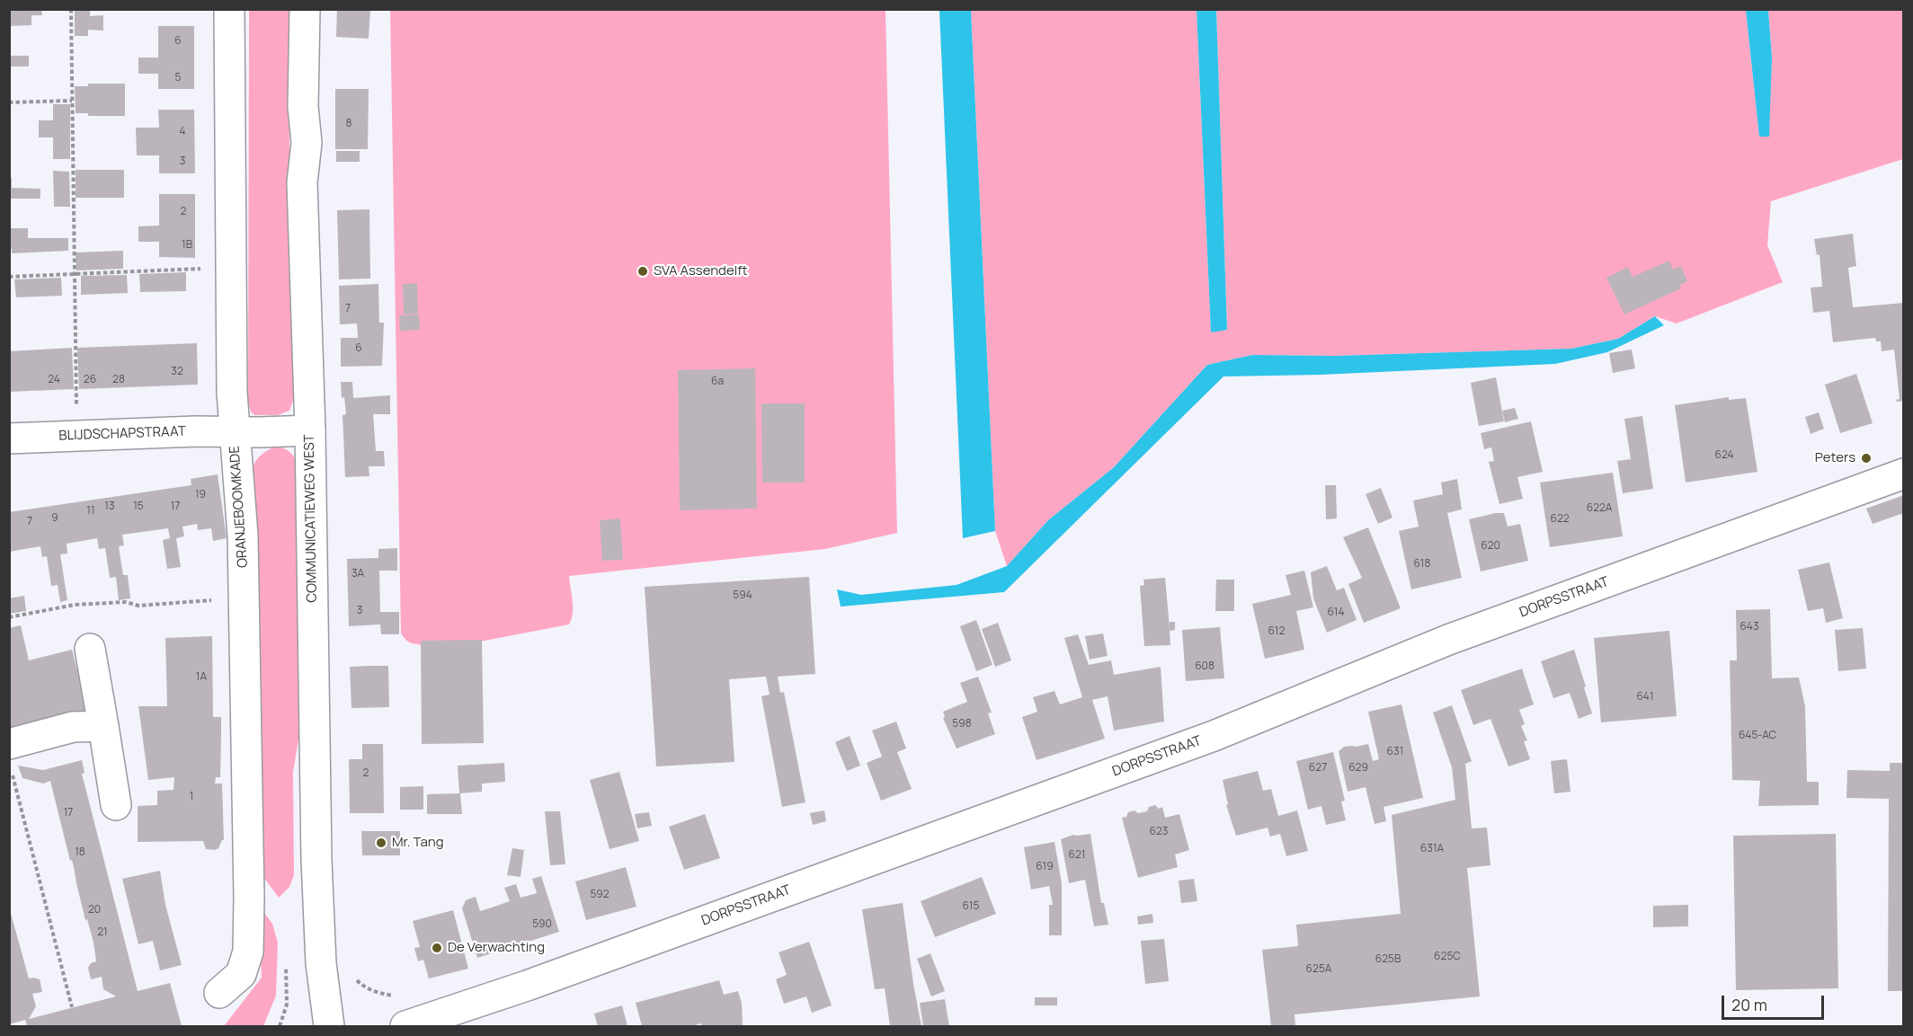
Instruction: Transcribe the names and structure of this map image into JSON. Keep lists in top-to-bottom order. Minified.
{"streets":{"street":["BLIJDSCHAPSTRAAT","ORANJEBOOMKADE","COMMUNICATIEWEG WEST","DORPSSTRAAT"]},"crossings":[["BLIJDSCHAPSTRAAT","ORANJEBOOMKADE"],["BLIJDSCHAPSTRAAT","COMMUNICATIEWEG WEST"]],"places":["SVA Assendelft","Peters","Mr. Tang","De Verwachting"],"house_numbers":["6","5","8","4","3","2","1B","7","6","32","24","26","28","6a","624","19","13","15","17","622A","11","9","622","7","620","618","3A","594","3","614","643","612","608","1A","641","598","645-AC","631","627","629","2","1","17","623","631A","18","621","619","592","615","20","590","21","625C","625B","625A"],"scale_bar":"20 m"}
